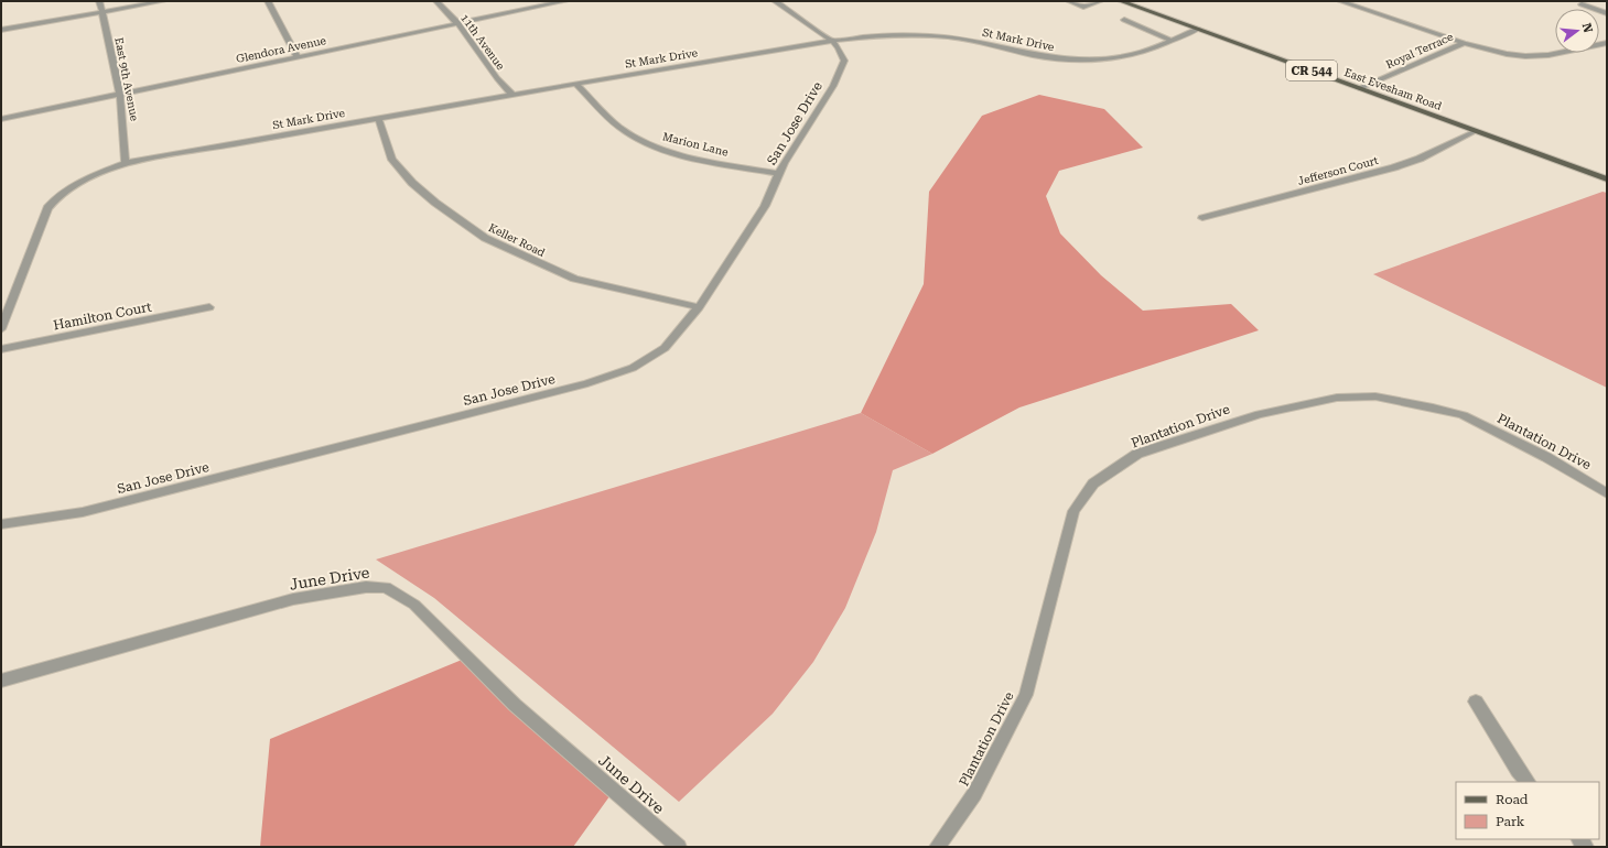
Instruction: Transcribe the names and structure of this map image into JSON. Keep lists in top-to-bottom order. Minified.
{"streets":{"main road":["CR 544","East Evesham Road"],"street":["St Mark Drive","11th Avenue","Glendora Avenue","Royal Terrace","East 9th Avenue","San Jose Drive","Marion Lane","Jefferson Court","Keller Road","Hamilton Court","Plantation Drive","June Drive"]},"crossings":[["St Mark Drive","11th Avenue"],["St Mark Drive","East 9th Avenue"],["St Mark Drive","East Evesham Road"],["St Mark Drive","San Jose Drive"],["St Mark Drive","Marion Lane"],["St Mark Drive","Keller Road"],["11th Avenue","Glendora Avenue"],["Glendora Avenue","East 9th Avenue"],["Royal Terrace","East Evesham Road"],["East Evesham Road","Jefferson Court"],["San Jose Drive","Marion Lane"],["San Jose Drive","Keller Road"]],"legend":["Road","Park"],"north":"right"}
